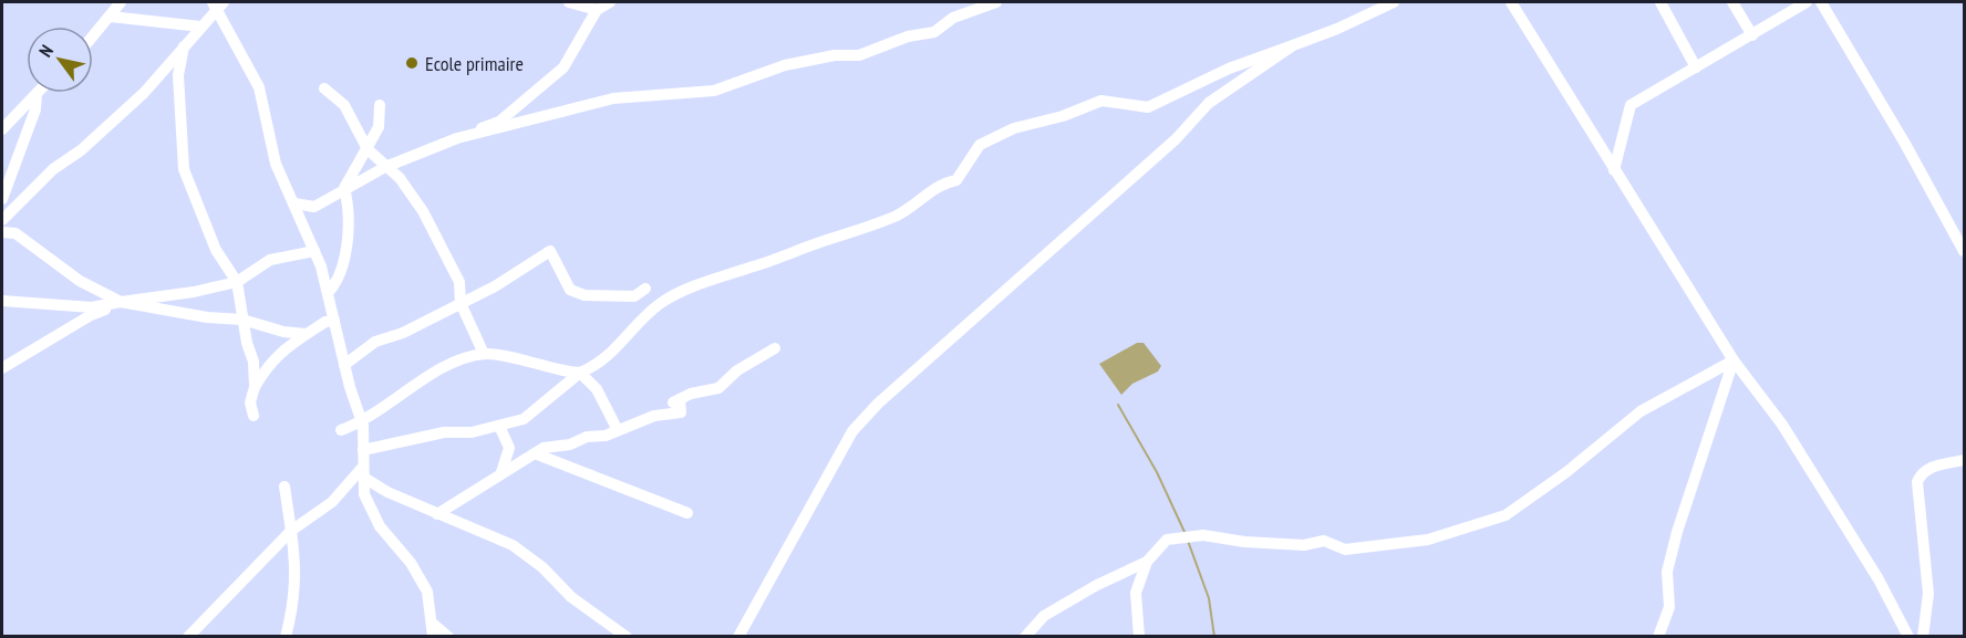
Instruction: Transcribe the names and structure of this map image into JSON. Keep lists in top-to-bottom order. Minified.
{"places":["Ecole primaire"],"north":"top left"}
